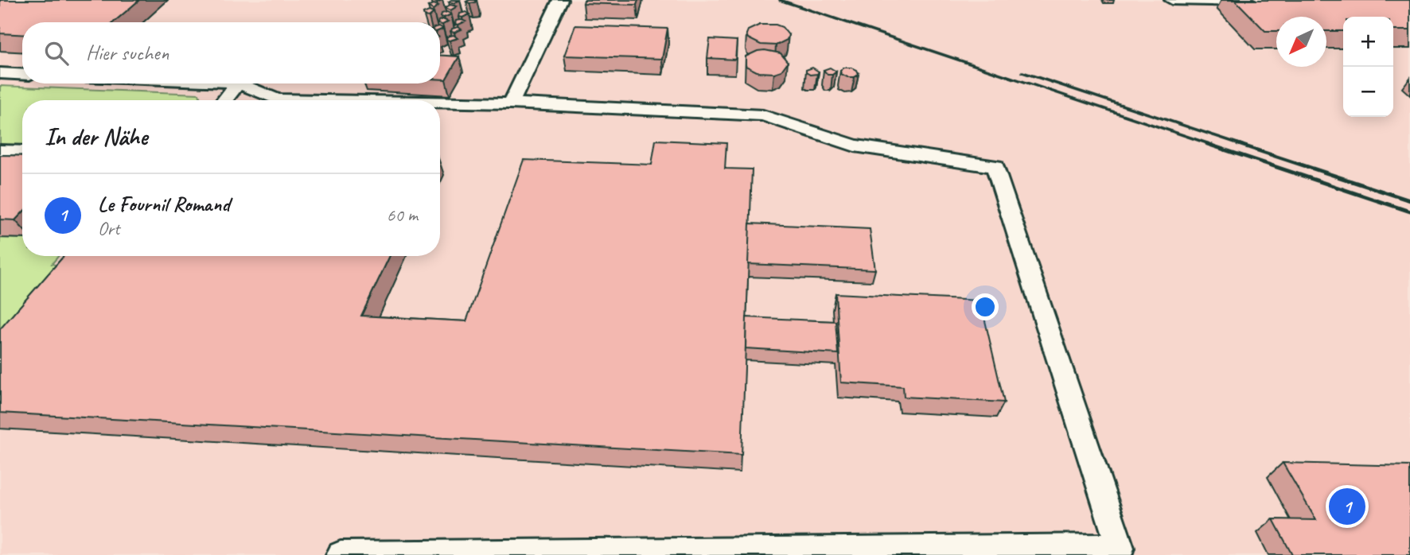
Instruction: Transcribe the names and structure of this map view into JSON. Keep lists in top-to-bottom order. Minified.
{"north":"bottom left","page":{"map_buttons":["+","−"],"search":"Hier suchen","heading":"In der Nähe","list":[{"mark":"1","name":"Le Fournil Romand","note":"Ort","value":"60 m"}],"pins":"1"}}
